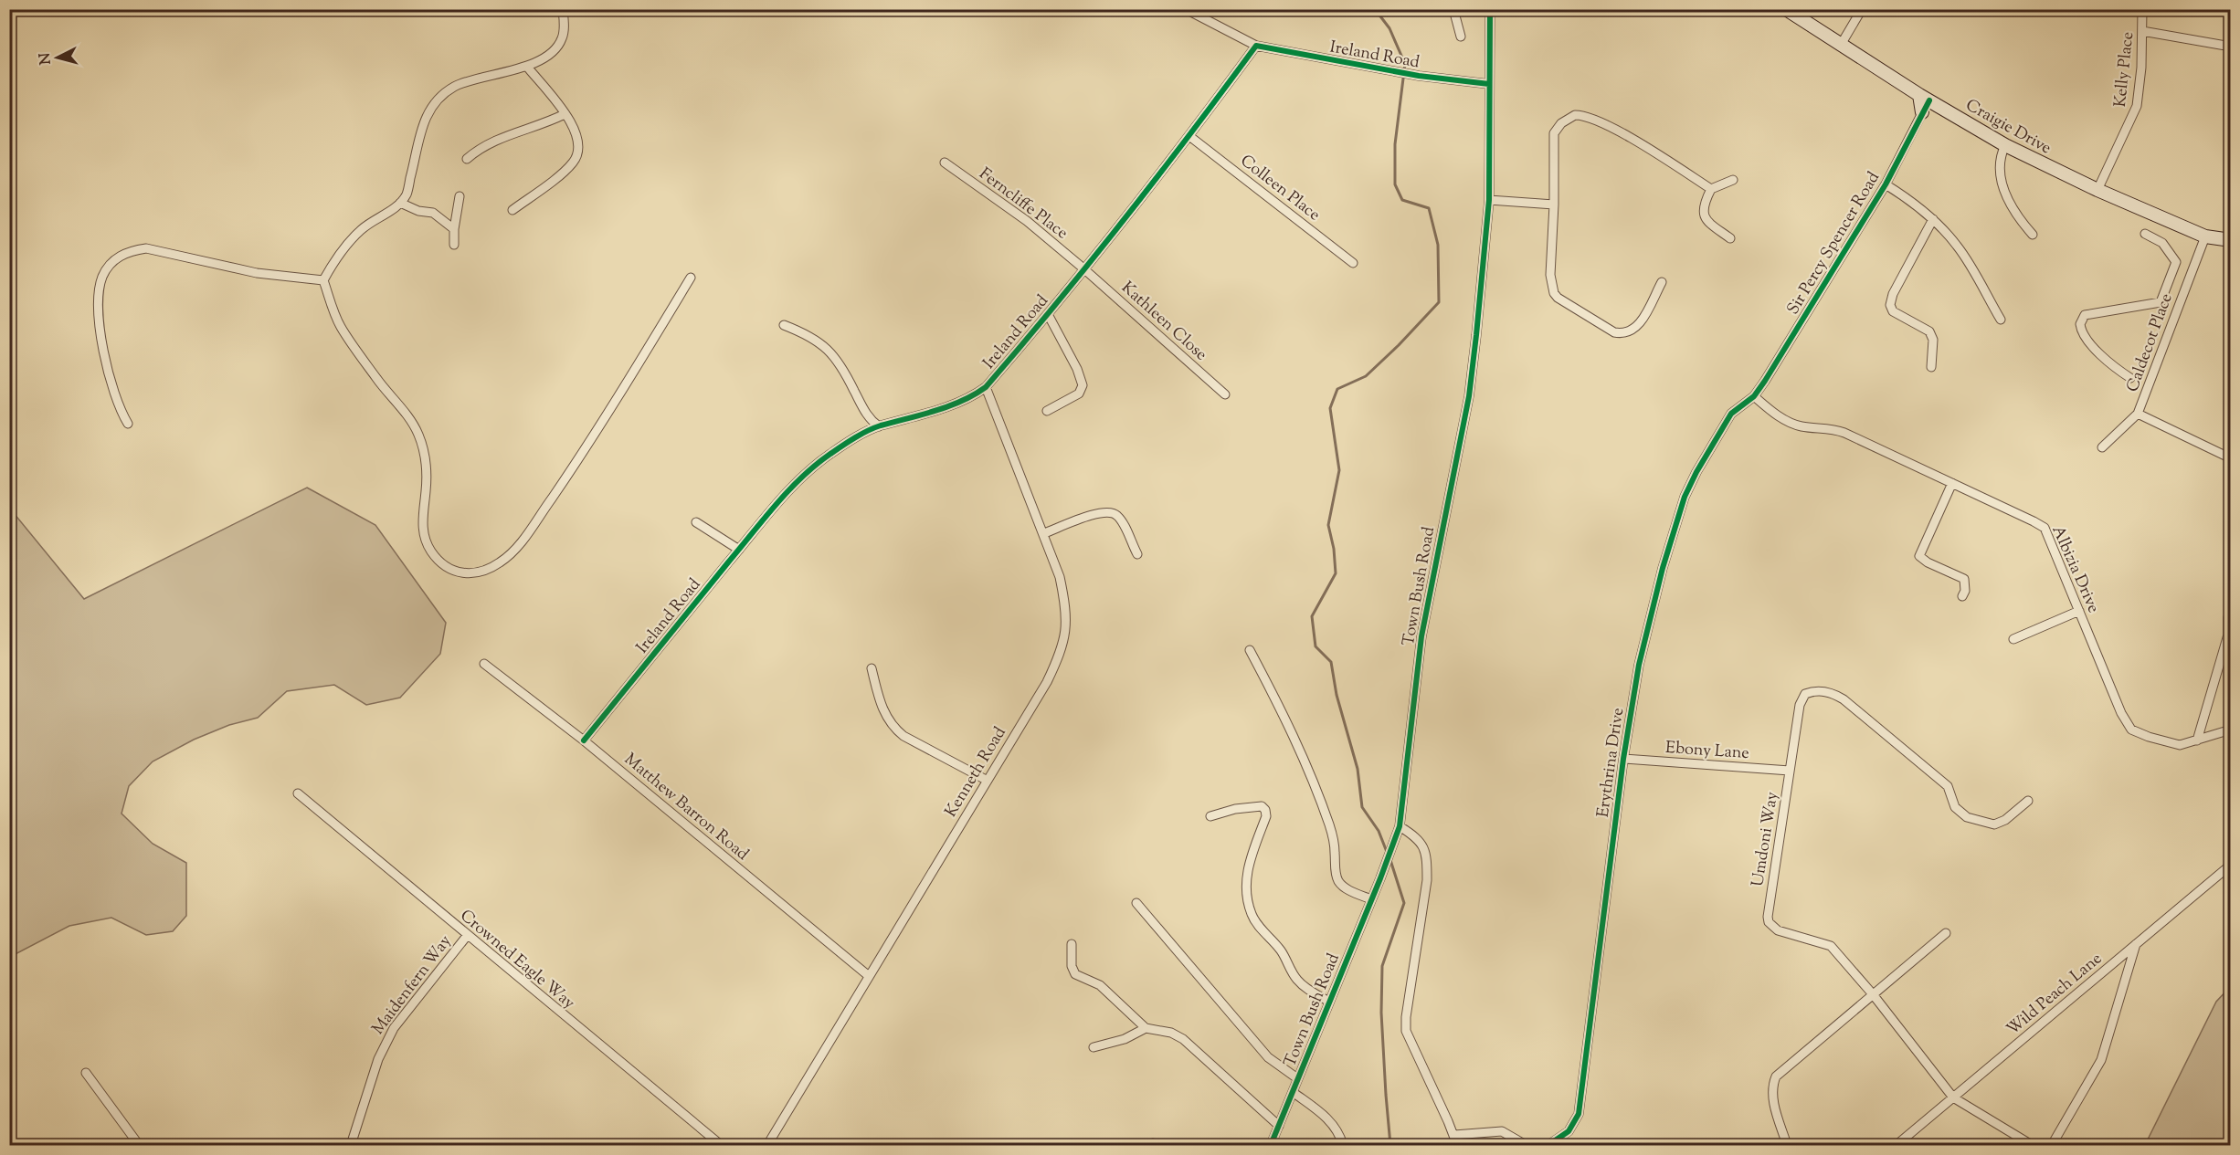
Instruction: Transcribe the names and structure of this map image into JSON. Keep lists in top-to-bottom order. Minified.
{"streets":{"street":["Ireland Road","Kelly Place","Craigie Drive","Colleen Place","Ferncliffe Place","Sir Percy Spencer Road","Kathleen Close","Caldecot Place","Albizia Drive","Town Bush Road","Ebony Lane","Erythrina Drive","Kenneth Road","Matthew Barron Road","Umdoni Way","Crowned Eagle Way","Maidenfern Way","Wild Peach Lane"]},"crossings":[["Ireland Road","Colleen Place"],["Ireland Road","Ferncliffe Place"],["Ireland Road","Kathleen Close"],["Ireland Road","Town Bush Road"],["Ireland Road","Kenneth Road"],["Ireland Road","Matthew Barron Road"],["Kelly Place","Craigie Drive"],["Craigie Drive","Caldecot Place"],["Ferncliffe Place","Kathleen Close"],["Sir Percy Spencer Road","Albizia Drive"],["Sir Percy Spencer Road","Erythrina Drive"],["Albizia Drive","Erythrina Drive"],["Ebony Lane","Erythrina Drive"],["Ebony Lane","Umdoni Way"],["Kenneth Road","Matthew Barron Road"],["Umdoni Way","Wild Peach Lane"],["Crowned Eagle Way","Maidenfern Way"]],"north":"left"}
